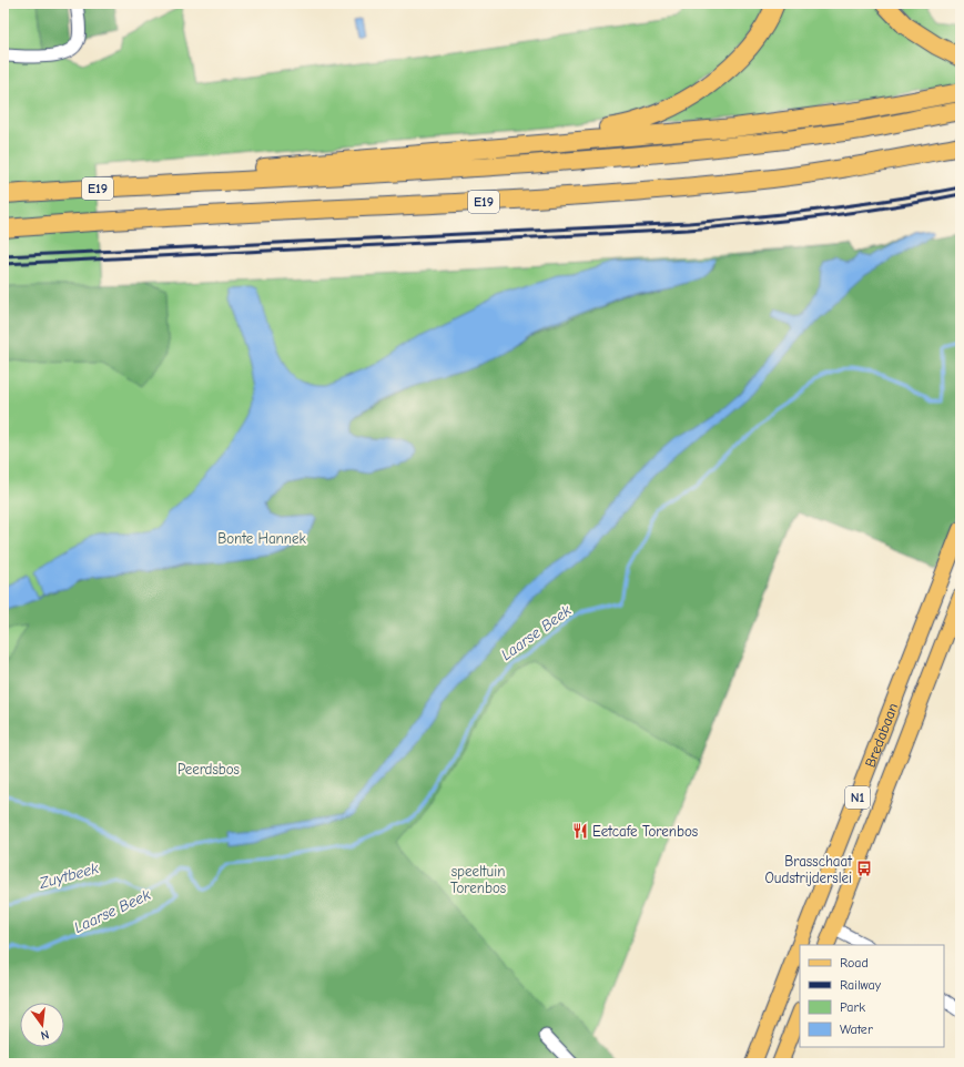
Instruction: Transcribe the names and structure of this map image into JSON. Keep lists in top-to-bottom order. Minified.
{"streets":{"highway":["E19"],"main road":["Bredabaan","N1"]},"water":["Laarse Beek","Zuytbeek"],"parks":["Bonte Hannek","Peerdsbos","speeltuin Torenbos"],"places":{"restaurant":["Eetcafe Torenbos"],"bus stop":["Brasschaat Oudstrijderslei"]},"legend":["Road","Railway","Park","Water"],"north":"bottom"}
